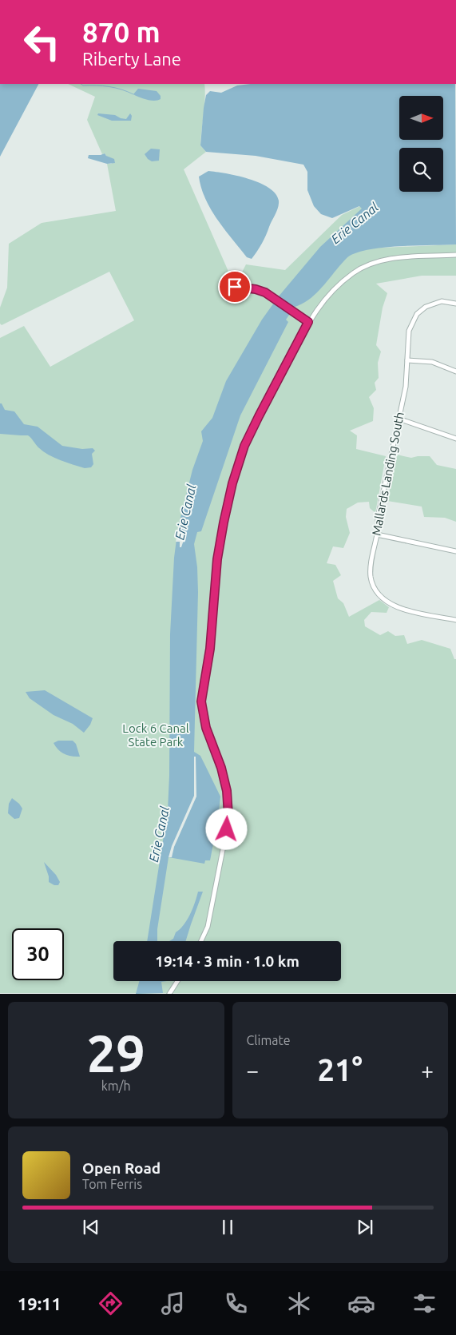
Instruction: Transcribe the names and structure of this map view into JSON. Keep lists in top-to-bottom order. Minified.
{"streets":{"street":["Mallards Landing South"]},"water":["Erie Canal"],"parks":["Lock 6 Canal State Park"],"north":"right","page":{"turn":["870 m","Riberty Lane"],"limit":"30","trip":"19:14 · 3 min · 1.0 km","tile":[["29","km/h"],"Climate"],"heat":["−","21°","+"],"song":["Open Road","Tom Ferris"],"tabs":"19:11"}}
